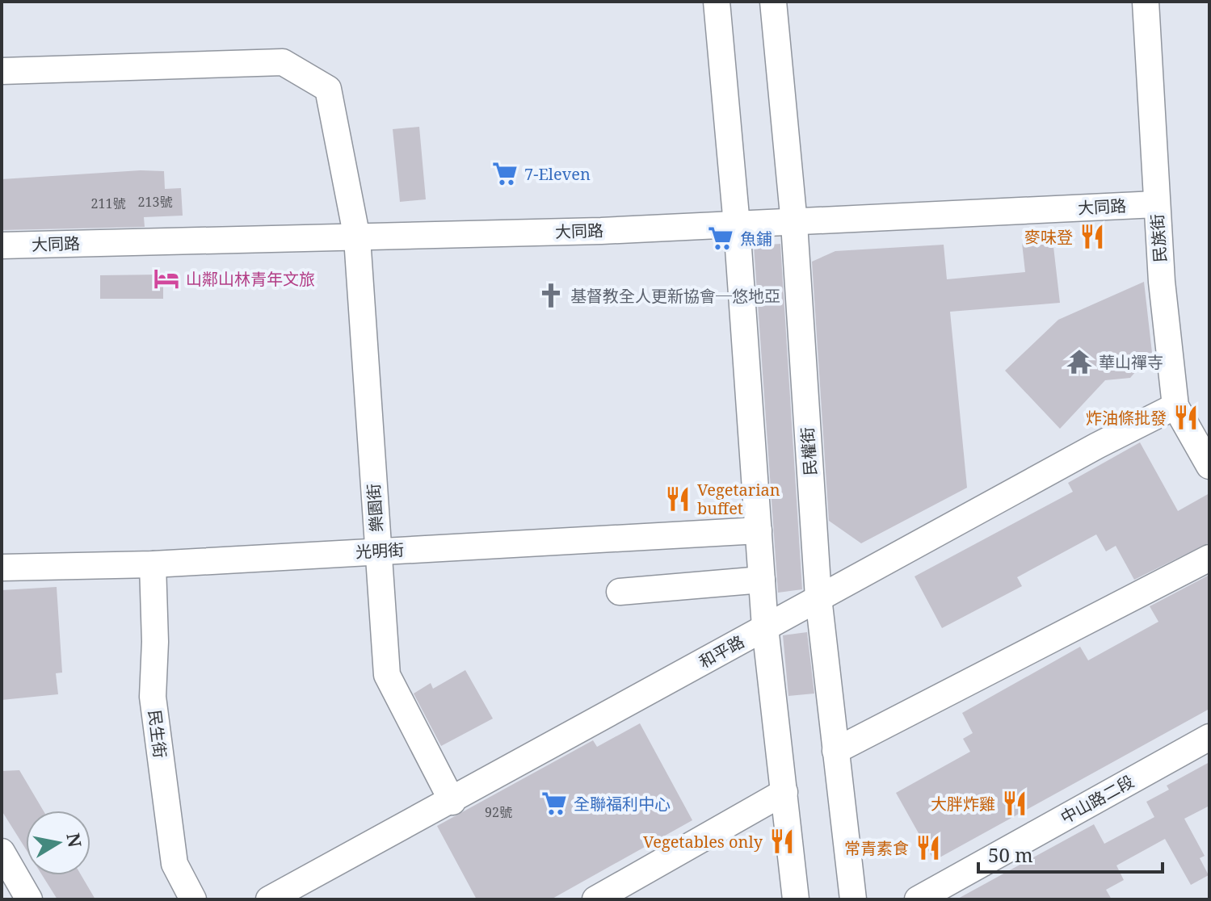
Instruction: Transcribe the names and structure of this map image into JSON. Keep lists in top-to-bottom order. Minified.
{"streets":{"street":["大同路","民族街","民權街","樂園街","光明街","和平路","民生街","中山路二段"]},"crossings":[["大同路","民族街"],["大同路","民權街"],["大同路","樂園街"],["民族街","和平路"],["民權街","和平路"],["樂園街","光明街"],["樂園街","和平路"],["光明街","民生街"]],"places":{"supermarket":["7-Eleven","魚鋪","全聯福利中心"],"restaurant":["麥味登","炸油條批發","Vegetarian buffet","大胖炸雞","Vegetables only","常青素食"],"hotel":["山鄰山林青年文旅"],"church":["基督教全人更新協會─悠地亞"],"temple":["華山禪寺"]},"house_numbers":["213號","211號","92號"],"scale_bar":"50 m","north":"right"}
